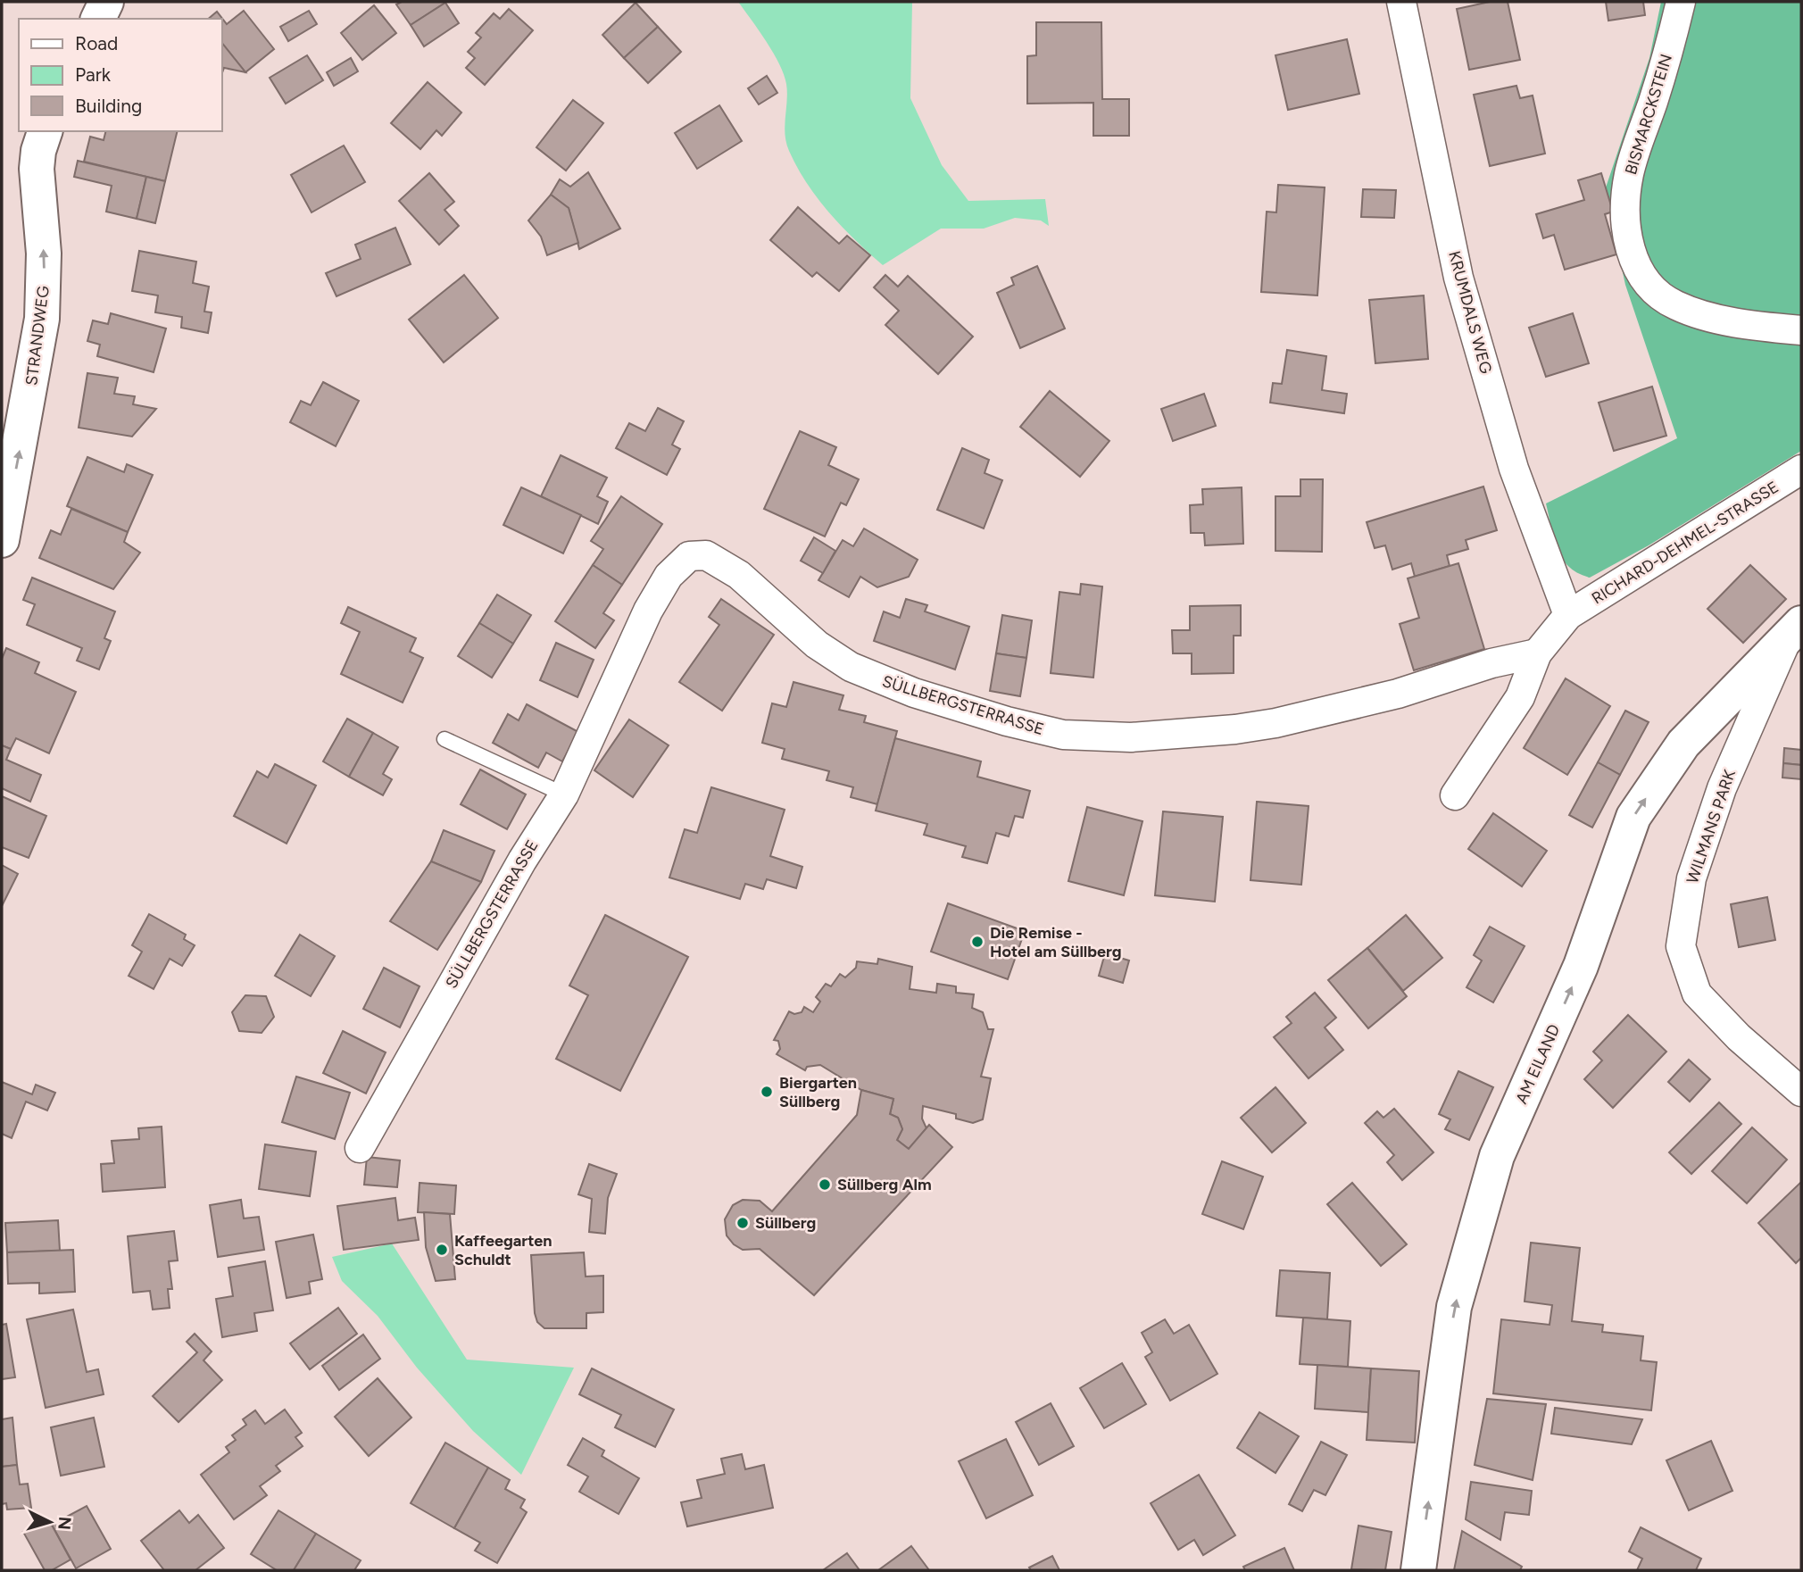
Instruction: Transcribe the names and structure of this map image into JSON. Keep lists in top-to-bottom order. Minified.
{"streets":{"street":["BISMARCKSTEIN","KRUMDALS WEG","STRANDWEG","RICHARD-DEHMEL-STRASSE","SÜLLBERGSTERRASSE","WILMANS PARK","AM EILAND"]},"crossings":[["KRUMDALS WEG","RICHARD-DEHMEL-STRASSE"],["WILMANS PARK","AM EILAND"]],"one_way":["STRANDWEG","AM EILAND"],"places":["Die Remise - Hotel am Süllberg","Biergarten Süllberg","Süllberg Alm","Süllberg","Kaffeegarten Schuldt"],"legend":["Road","Park","Building"],"north":"right"}
